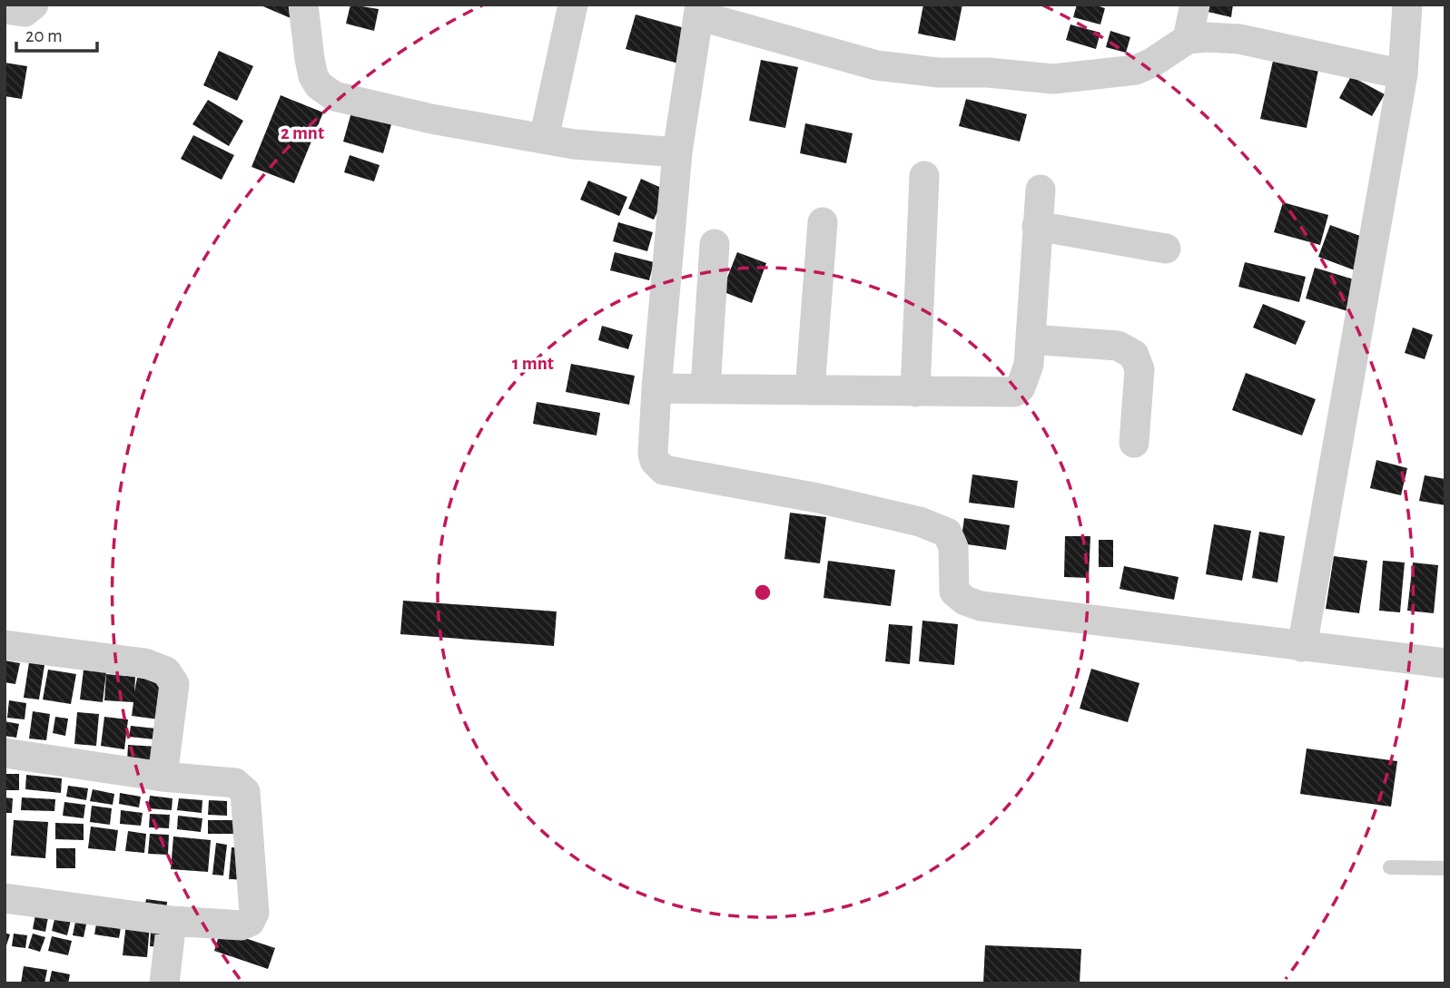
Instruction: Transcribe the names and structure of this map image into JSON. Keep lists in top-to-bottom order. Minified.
{"scale_bar":"20 m","rings":["2 mnt","1 mnt"]}
